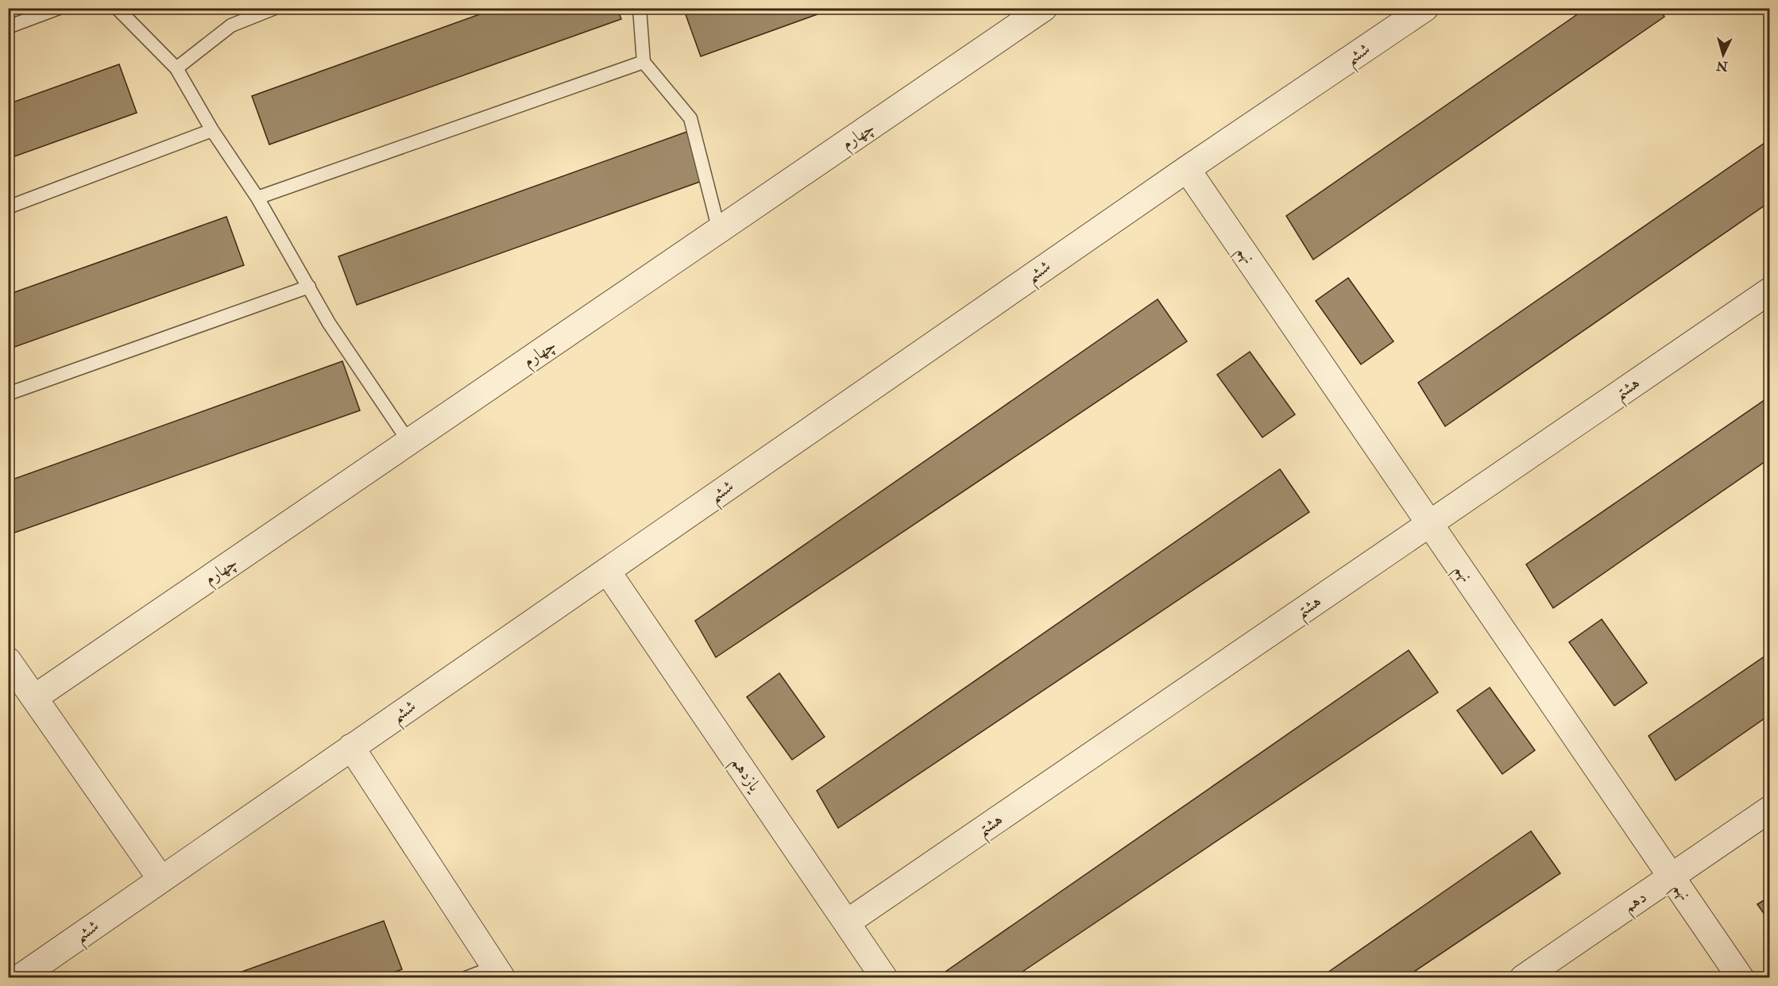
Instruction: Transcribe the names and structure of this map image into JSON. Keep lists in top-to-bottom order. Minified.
{"streets":{"street":["ششم","چهارم","نهم","هشتم","یازدهم","دهم"]},"crossings":[["ششم","نهم"],["ششم","یازدهم"],["نهم","هشتم"],["نهم","دهم"],["هشتم","یازدهم"]],"north":"bottom"}
